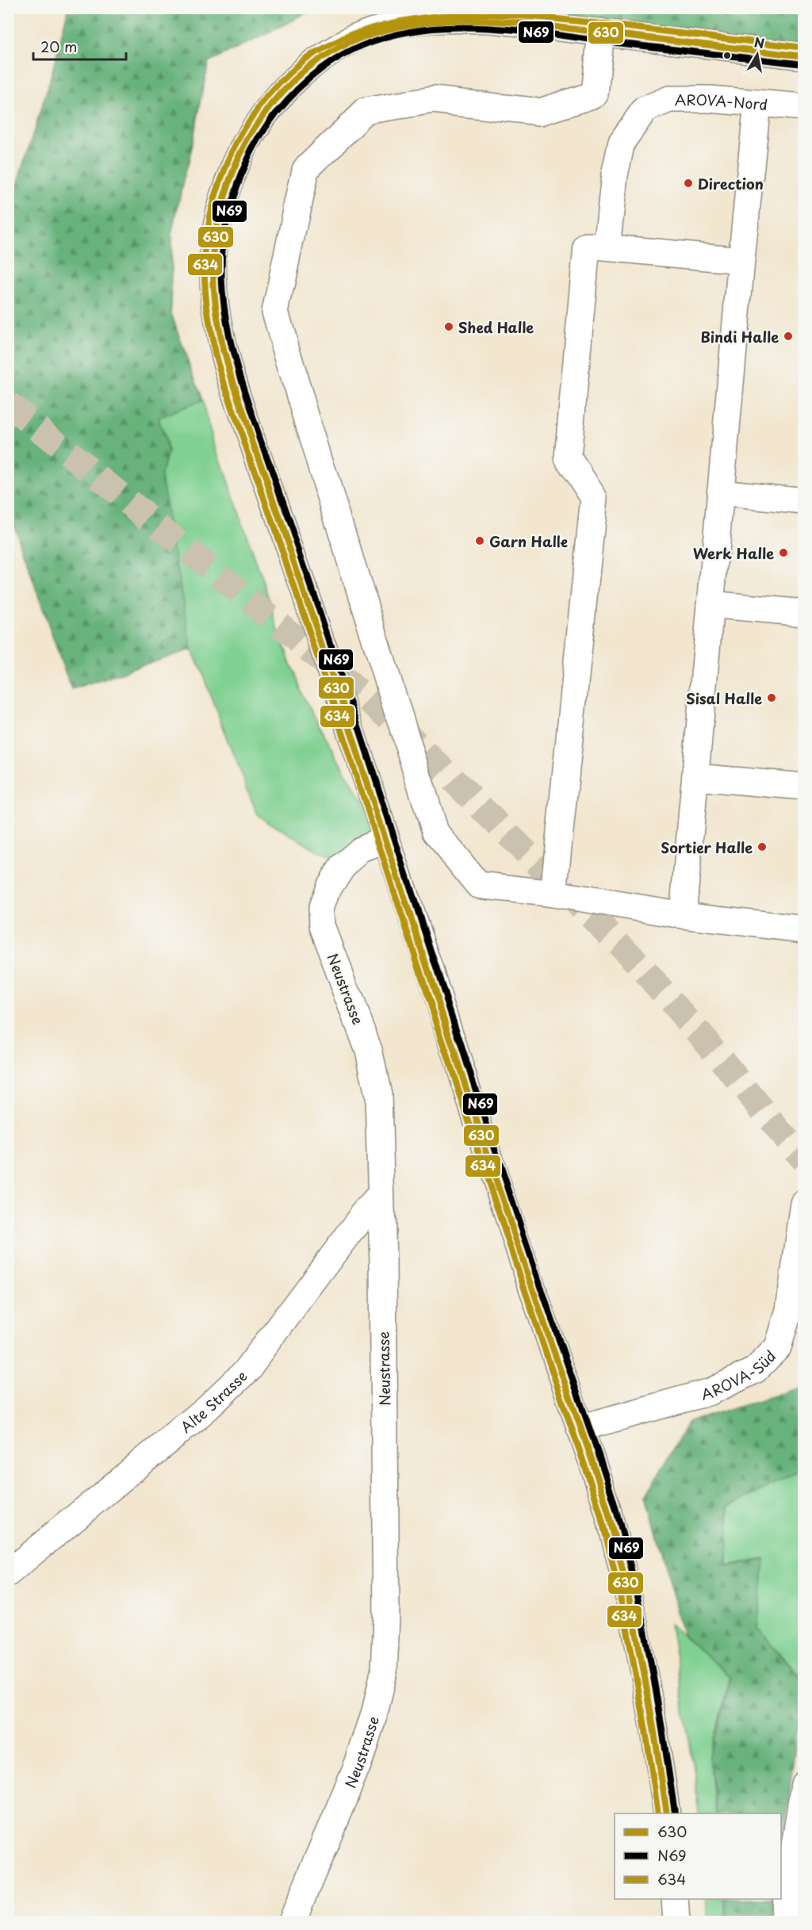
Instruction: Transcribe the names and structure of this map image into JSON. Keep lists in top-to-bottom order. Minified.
{"streets":{"main road":["AROVA-Nord","Neustrasse","AROVA-Süd","Alte Strasse"]},"crossings":[["Neustrasse","Alte Strasse"]],"places":["Direction","Shed Halle","Bindi Halle","Garn Halle","Werk Halle","Sisal Halle","Sortier Halle"],"lines":["transit line 634","transit line 630","transit line N69"],"legend":["630","N69","634"],"scale_bar":"20 m","north":"top"}
